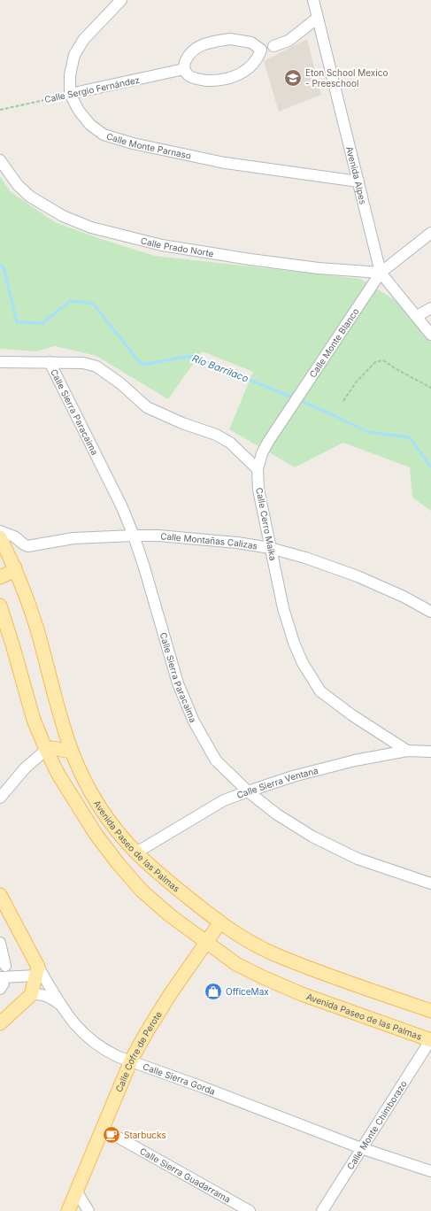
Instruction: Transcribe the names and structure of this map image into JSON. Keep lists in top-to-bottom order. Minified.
{"streets":{"main road":["Avenida Paseo de las Palmas","Calle Cofre de Perote","Calle Sierra Gorda"],"street":["Calle Sergio Fernández","Calle Monte Parnaso","Avenida Alpes","Calle Prado Norte","Calle Monte Blanco","Calle Sierra Paracaima","Calle Cerro Maika","Calle Montañas Calizas","Calle Sierra Ventana","Calle Monte Chimborazo","Calle Sierra Guadarrama"]},"crossings":[["Calle Sergio Fernández","Calle Monte Parnaso"],["Calle Monte Parnaso","Avenida Alpes"],["Avenida Alpes","Calle Prado Norte"],["Avenida Alpes","Calle Monte Blanco"],["Calle Prado Norte","Calle Monte Blanco"],["Calle Monte Blanco","Calle Cerro Maika"],["Calle Sierra Paracaima","Calle Montañas Calizas"],["Calle Sierra Paracaima","Calle Sierra Ventana"],["Calle Cerro Maika","Calle Montañas Calizas"],["Calle Cerro Maika","Calle Sierra Ventana"],["Calle Sierra Ventana","Avenida Paseo de las Palmas"],["Avenida Paseo de las Palmas","Calle Cofre de Perote"],["Avenida Paseo de las Palmas","Calle Monte Chimborazo"],["Calle Cofre de Perote","Calle Sierra Gorda"],["Calle Cofre de Perote","Calle Sierra Guadarrama"],["Calle Sierra Gorda","Calle Monte Chimborazo"]],"water":["Río Barrilaco"],"places":{"school or university":["Eton School Mexico - Preeschool"],"shop":["OfficeMax"],"cafe":["Starbucks"]}}
